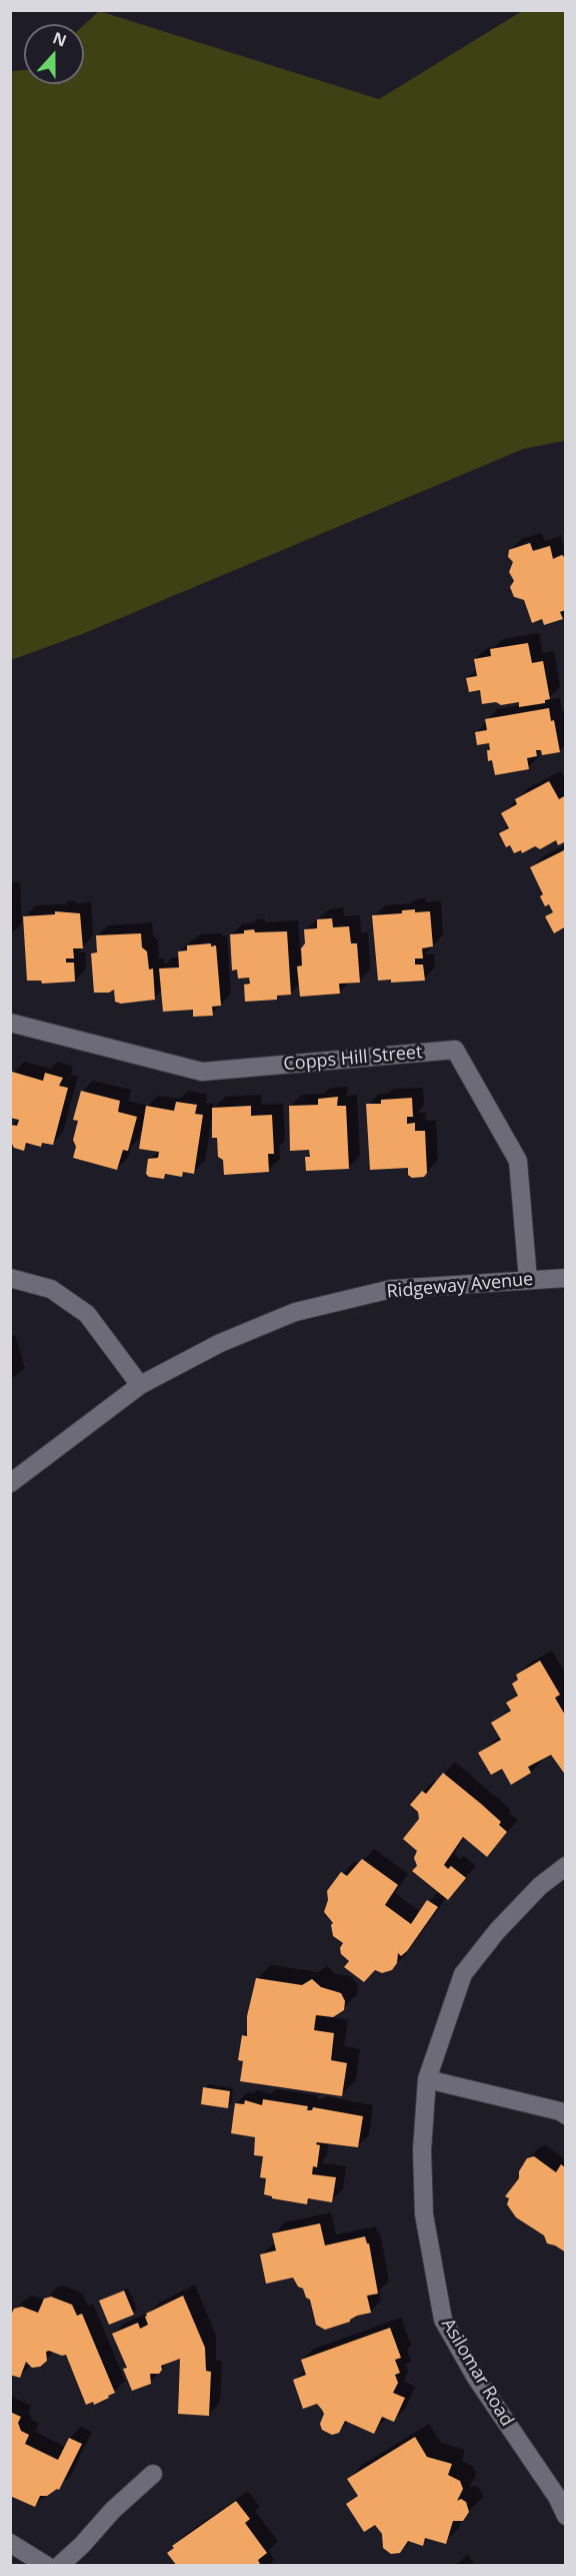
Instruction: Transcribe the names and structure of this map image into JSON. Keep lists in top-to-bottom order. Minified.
{"streets":{"street":["Copps Hill Street","Ridgeway Avenue","Asilomar Road"]},"crossings":[["Copps Hill Street","Ridgeway Avenue"]],"north":"top"}
